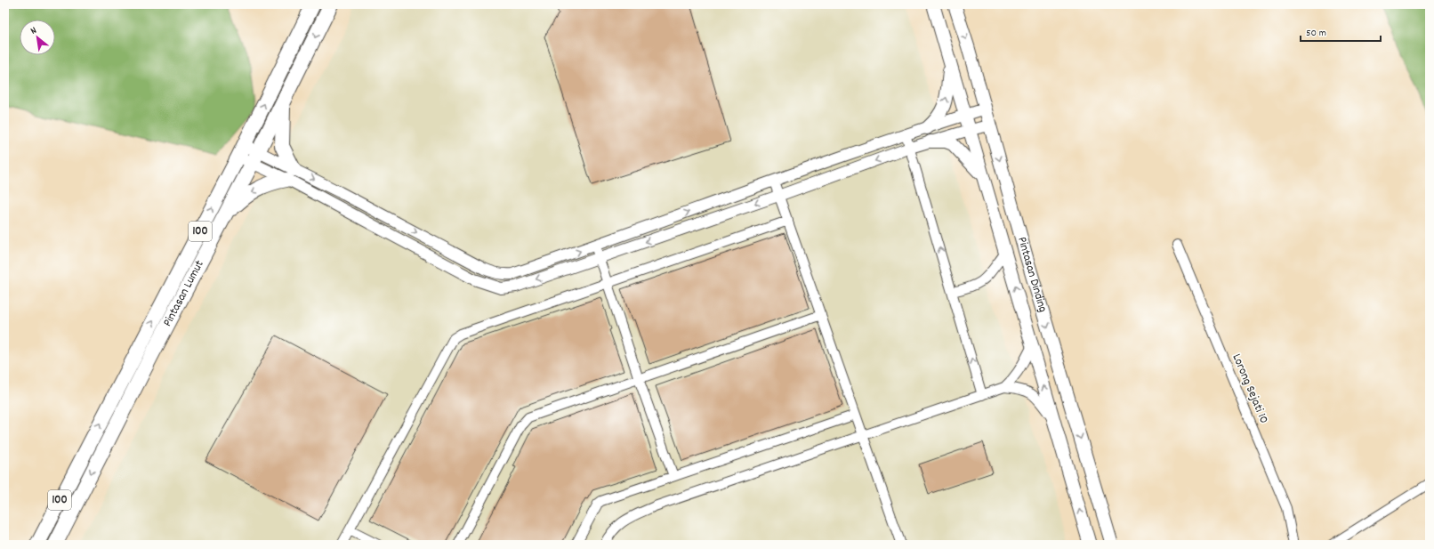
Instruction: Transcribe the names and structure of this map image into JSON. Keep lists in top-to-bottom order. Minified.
{"streets":{"highway":["100","Pintasan Lumut"],"main road":["Pintasan Dinding"],"street":["Lorong Sejati 10"]},"scale_bar":"50 m","north":"top left"}
